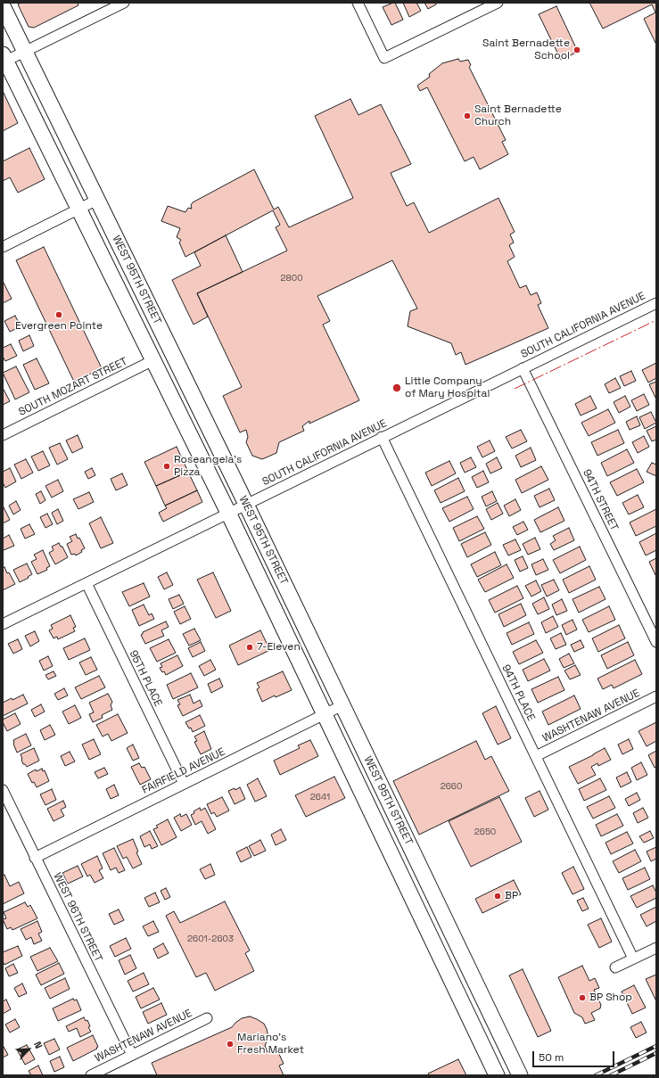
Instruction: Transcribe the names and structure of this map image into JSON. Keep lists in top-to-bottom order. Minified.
{"streets":{"main road":["WEST 95TH STREET"],"street":["SOUTH CALIFORNIA AVENUE","SOUTH MOZART STREET","94TH STREET","95TH PLACE","94TH PLACE","WASHTENAW AVENUE","FAIRFIELD AVENUE","WEST 96TH STREET"]},"crossings":[["WEST 95TH STREET","SOUTH CALIFORNIA AVENUE"],["WEST 95TH STREET","SOUTH MOZART STREET"],["WEST 95TH STREET","FAIRFIELD AVENUE"],["SOUTH CALIFORNIA AVENUE","94TH STREET"],["SOUTH CALIFORNIA AVENUE","95TH PLACE"],["SOUTH CALIFORNIA AVENUE","94TH PLACE"],["95TH PLACE","FAIRFIELD AVENUE"],["94TH PLACE","WASHTENAW AVENUE"],["WASHTENAW AVENUE","WEST 96TH STREET"],["FAIRFIELD AVENUE","WEST 96TH STREET"]],"places":["Saint Bernadette School","Saint Bernadette Church","Evergreen Pointe","Little Company of Mary Hospital","Roseangela's Pizza","7-Eleven","BP","BP Shop","Mariano's Fresh Market"],"house_numbers":["2800","2660","2641","2650","2601-2603"],"scale_bar":"50 m","north":"top right"}
